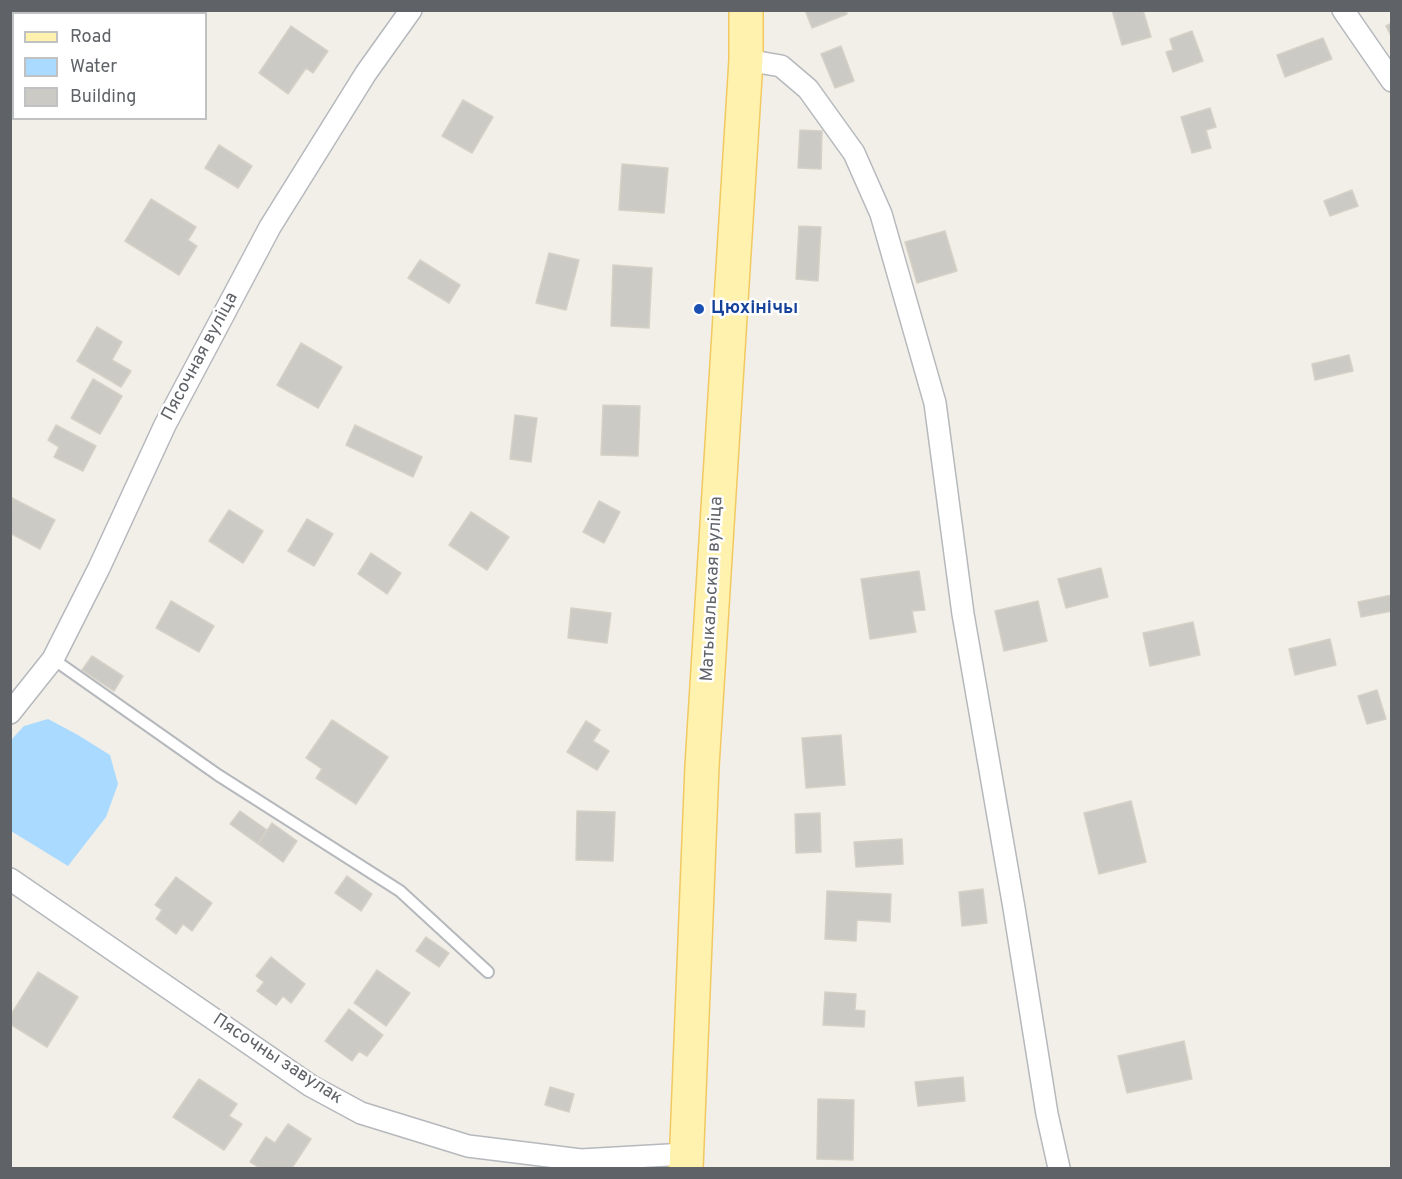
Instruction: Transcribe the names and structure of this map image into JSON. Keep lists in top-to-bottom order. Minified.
{"streets":{"main road":["Матыкальская вуліца"],"street":["Пясочная вуліца","Пясочны завулак"]},"crossings":[["Матыкальская вуліца","Пясочны завулак"]],"places":["Цюхінічы"],"legend":["Road","Water","Building"]}
